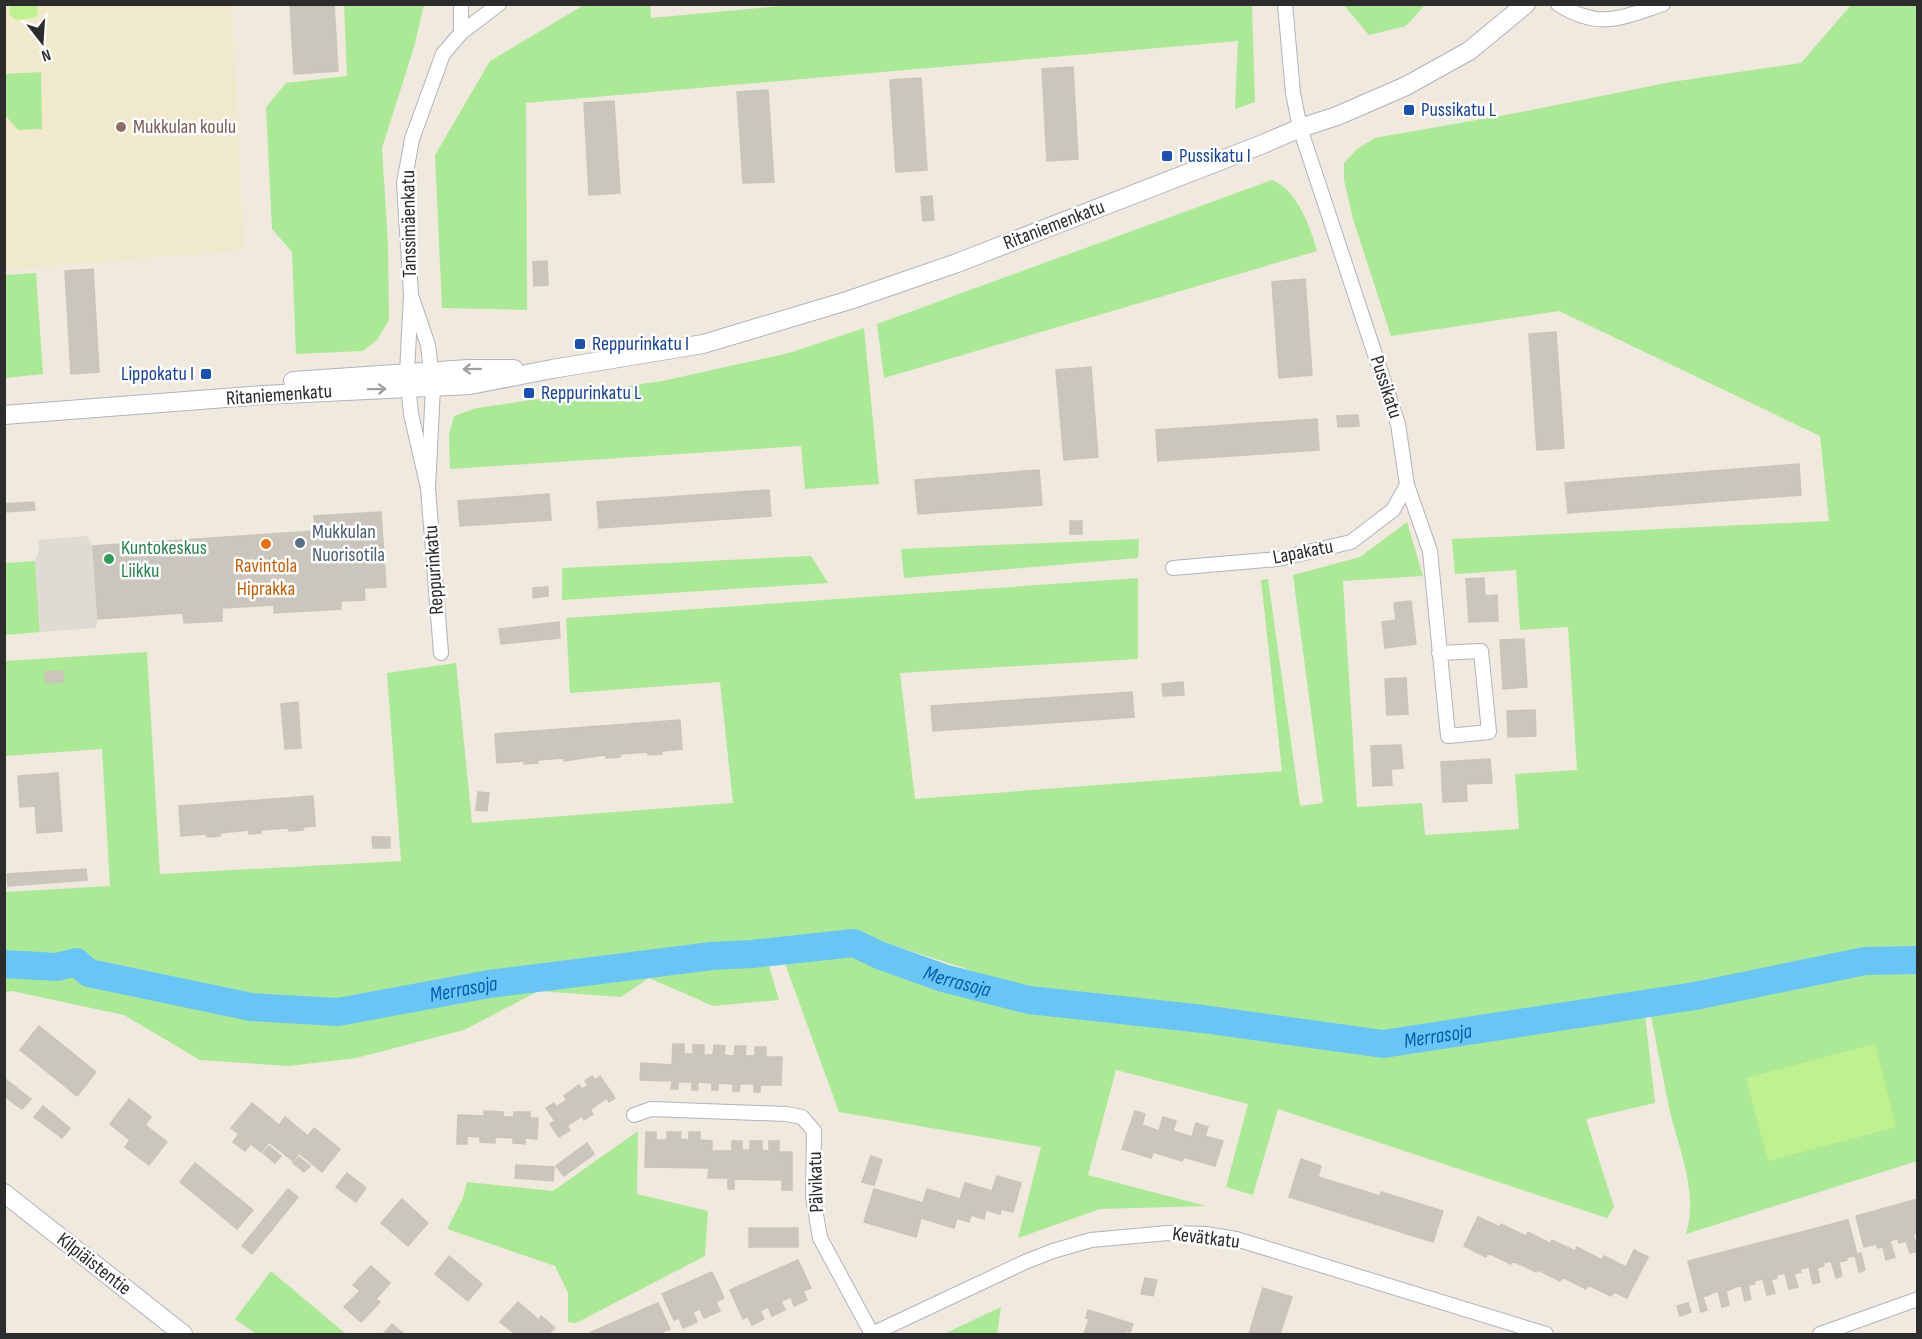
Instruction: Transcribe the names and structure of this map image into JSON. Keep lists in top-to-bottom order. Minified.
{"streets":{"street":["Tanssimäenkatu","Ritaniemenkatu","Pussikatu","Lapakatu","Reppurinkatu","Pälvikatu","Kevätkatu","Kilpiäistentie"]},"crossings":[["Tanssimäenkatu","Ritaniemenkatu"],["Tanssimäenkatu","Reppurinkatu"],["Ritaniemenkatu","Pussikatu"],["Ritaniemenkatu","Reppurinkatu"],["Pussikatu","Lapakatu"],["Pälvikatu","Kevätkatu"]],"water":["Merrasoja"],"places":{"transit":["Pussikatu L","Pussikatu I","Reppurinkatu I","Lippokatu I","Reppurinkatu L"],"other":["Mukkulan koulu","Mukkulan Nuorisotila","Ravintola Hiprakka","Kuntokeskus Liikku"]},"north":"bottom"}
